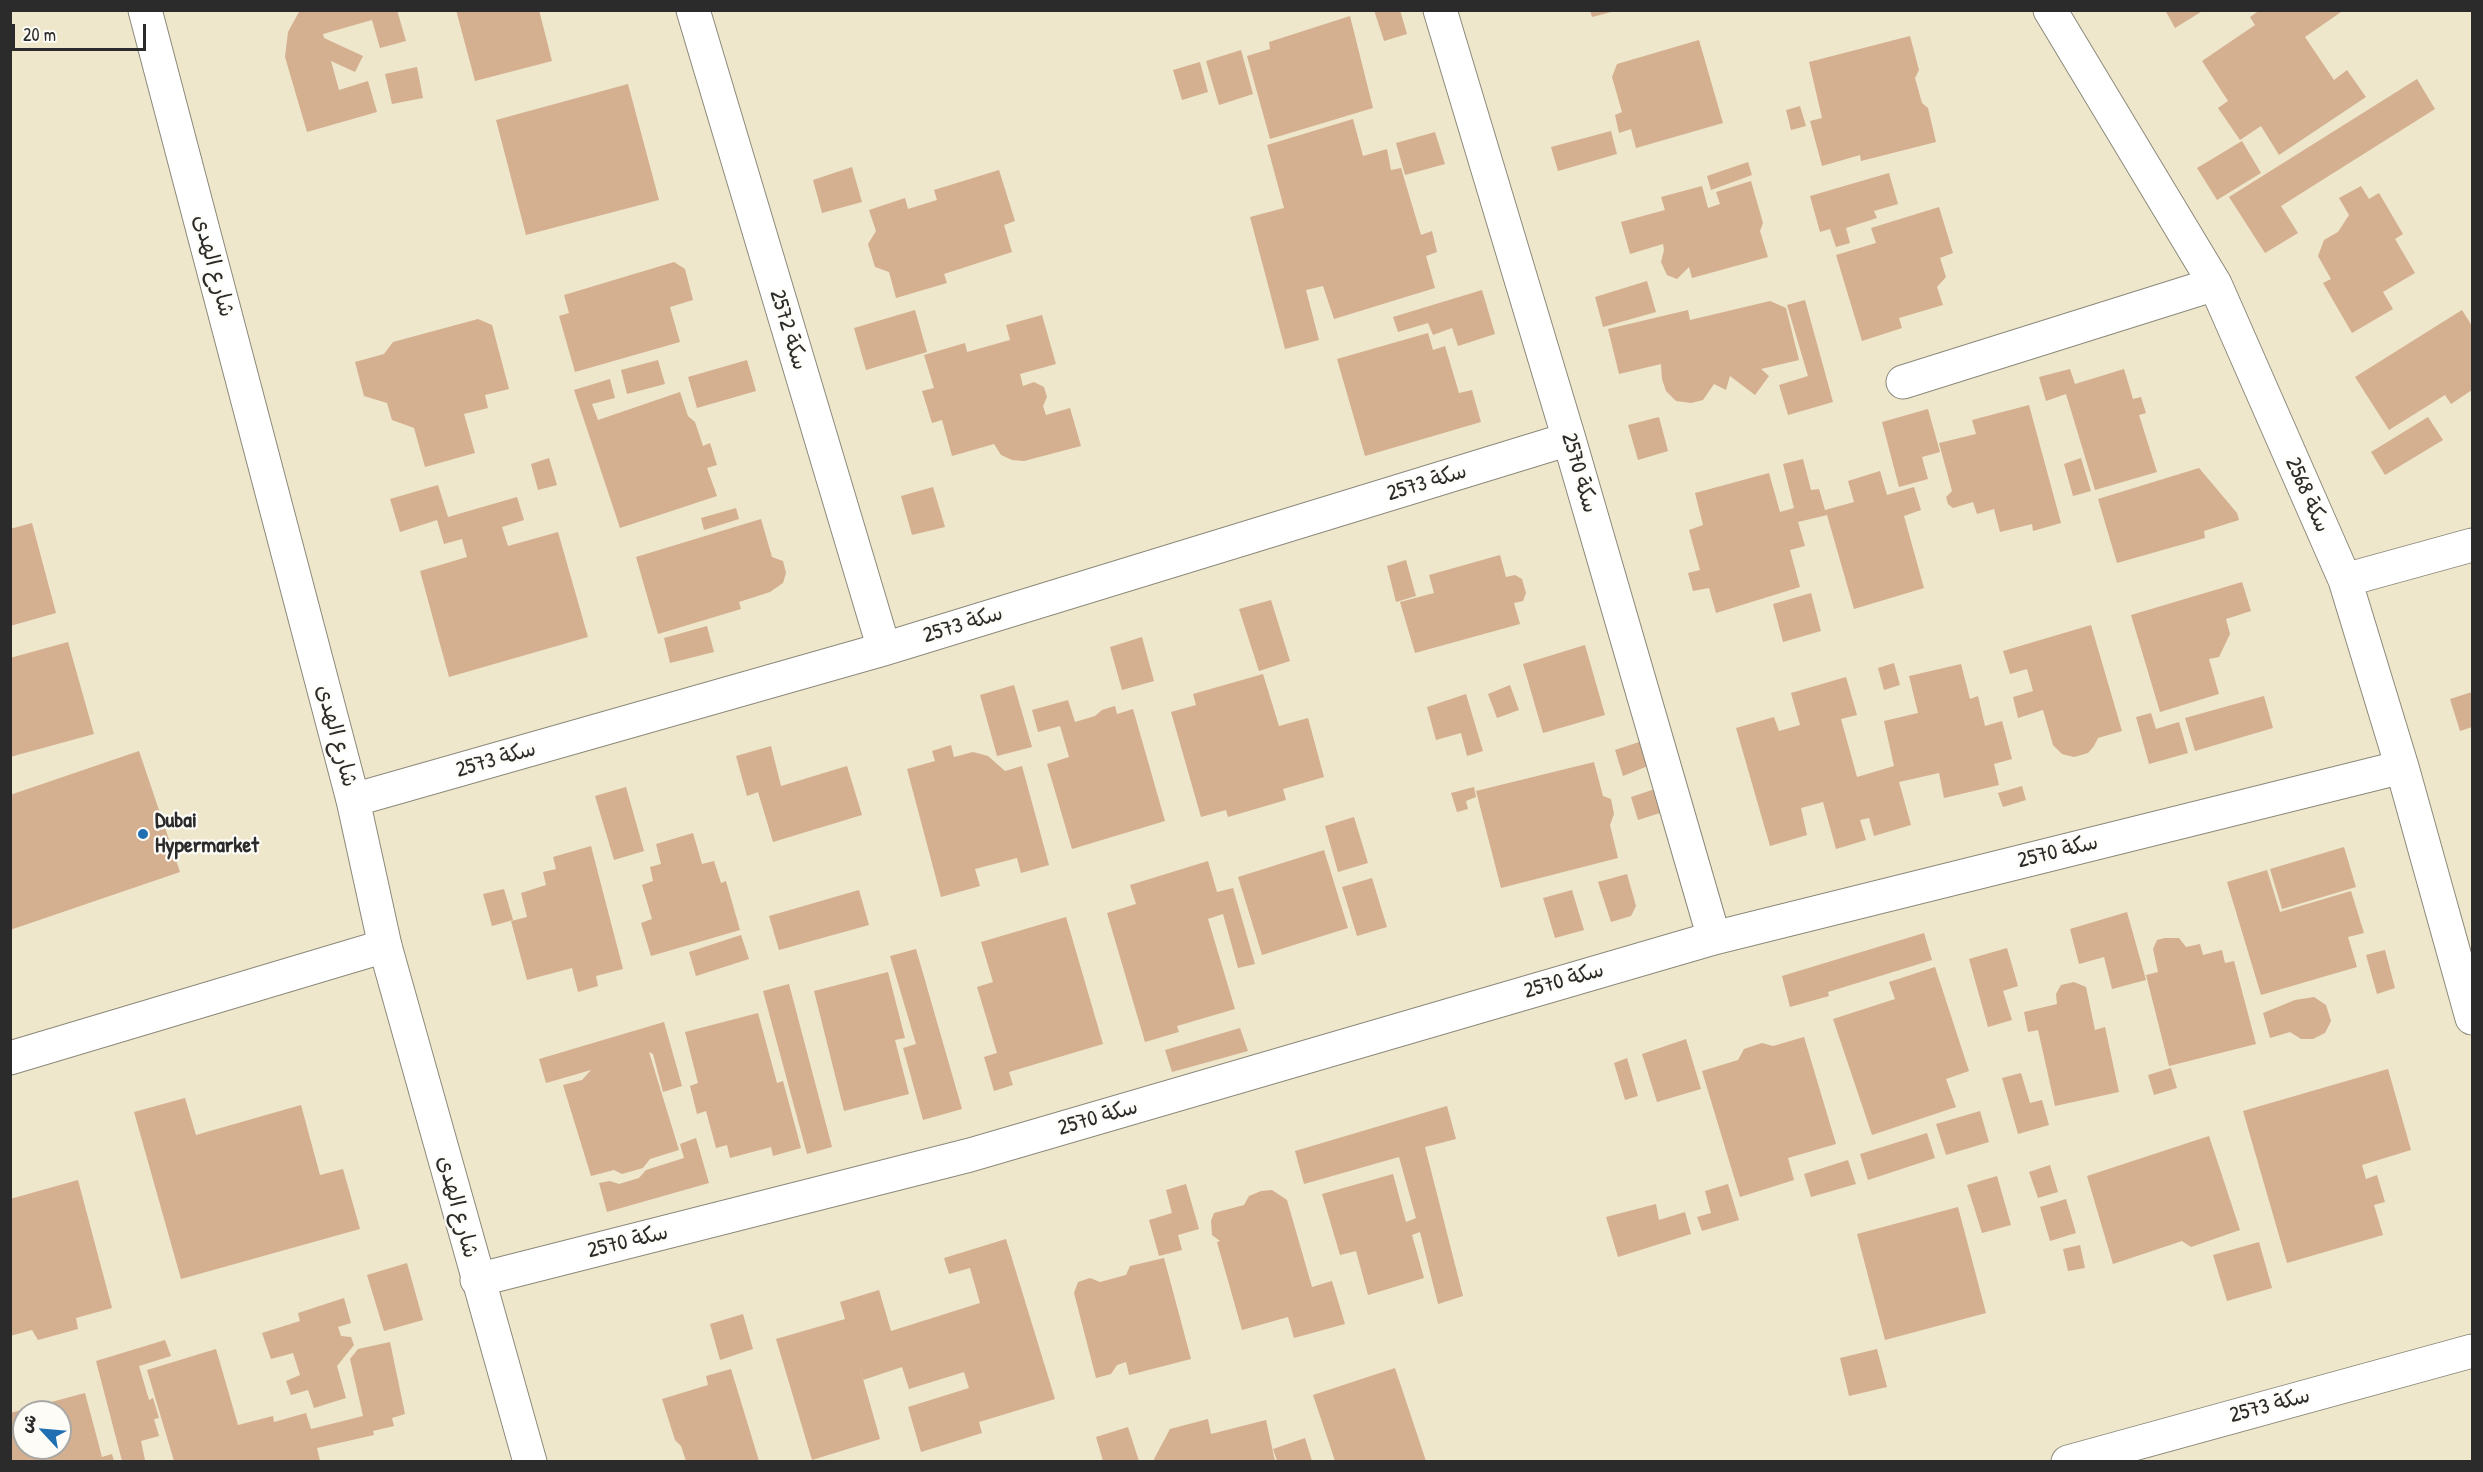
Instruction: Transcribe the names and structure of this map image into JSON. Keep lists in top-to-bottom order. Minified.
{"streets":{"street":["شارع الهدى","سكة 2572","سكة 2570","سكة 2573","سكة 2568"]},"crossings":[["شارع الهدى","سكة 2570"],["شارع الهدى","سكة 2573"],["سكة 2572","سكة 2573"],["سكة 2570","سكة 2573"],["سكة 2570","سكة 2568"]],"places":["Dubai Hypermarket"],"scale_bar":"20 m","north":"top left"}
